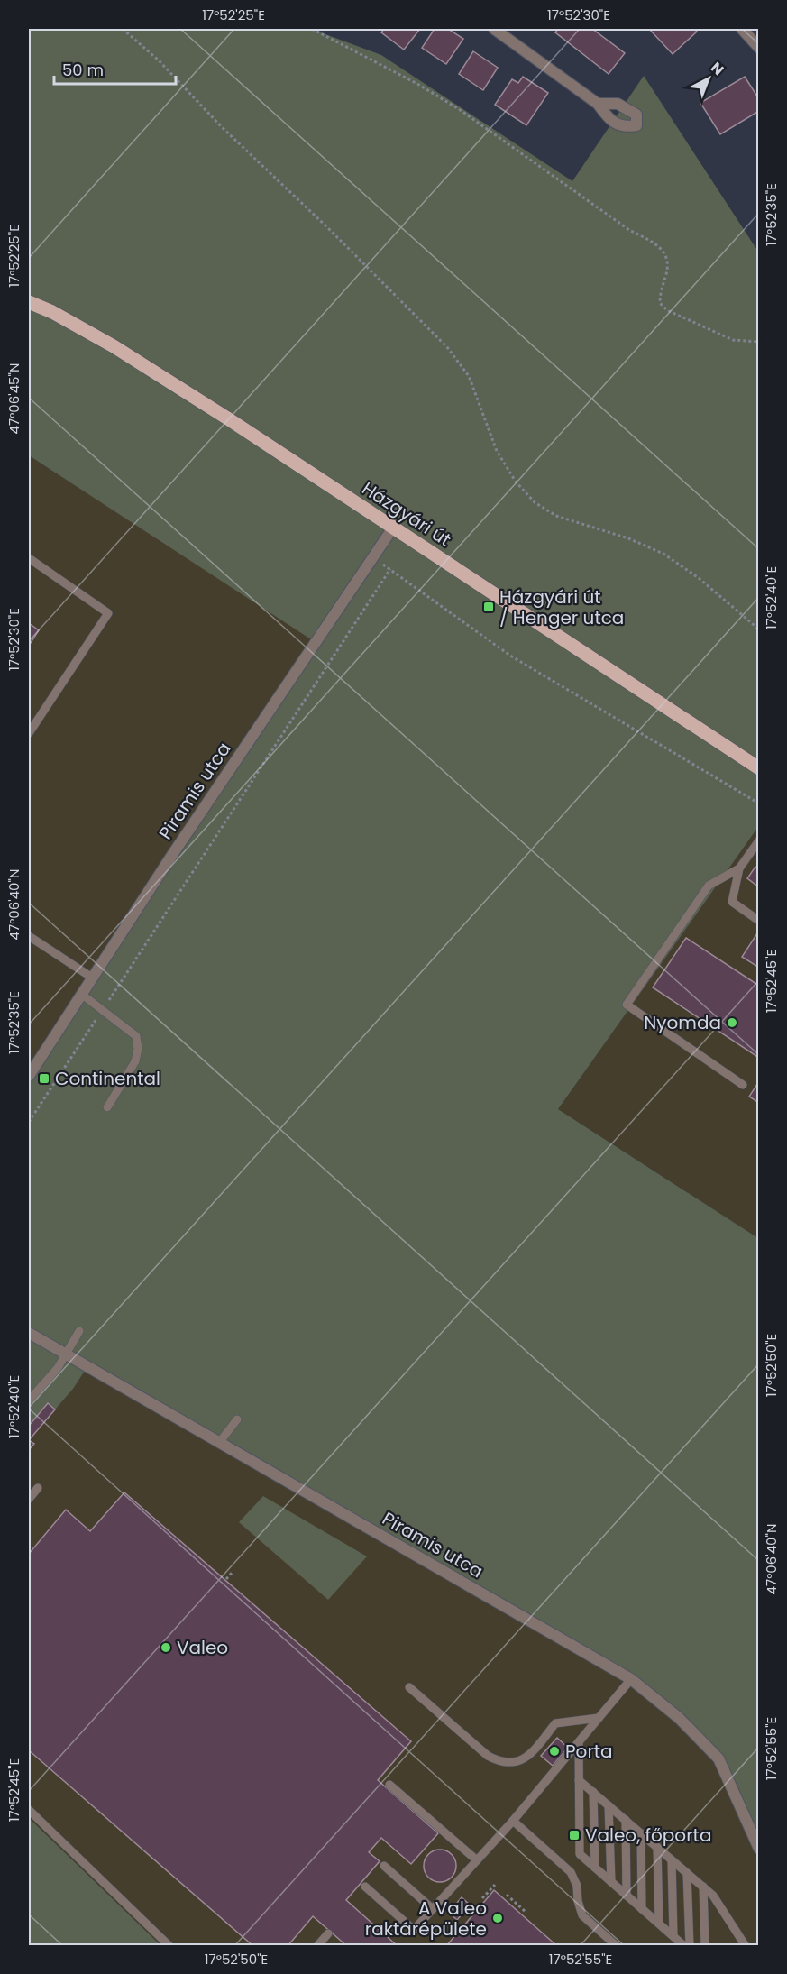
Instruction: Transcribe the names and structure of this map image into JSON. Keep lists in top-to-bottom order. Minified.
{"streets":{"main road":["Házgyári út"],"street":["Piramis utca"]},"crossings":[["Házgyári út","Piramis utca"]],"places":{"transit":["Házgyári út / Henger utca","Continental","Valeo, főporta"],"other":["Nyomda","Valeo","Porta","A Valeo raktárépülete"]},"scale_bar":"50 m","north":"top right","coordinates":["17°52'25\"E","17°52'30\"E","17°52'35\"E","47°06'45\"N","17°52'40\"E","47°06'40\"N","17°52'45\"E","17°52'50\"E","17°52'55\"E"]}
